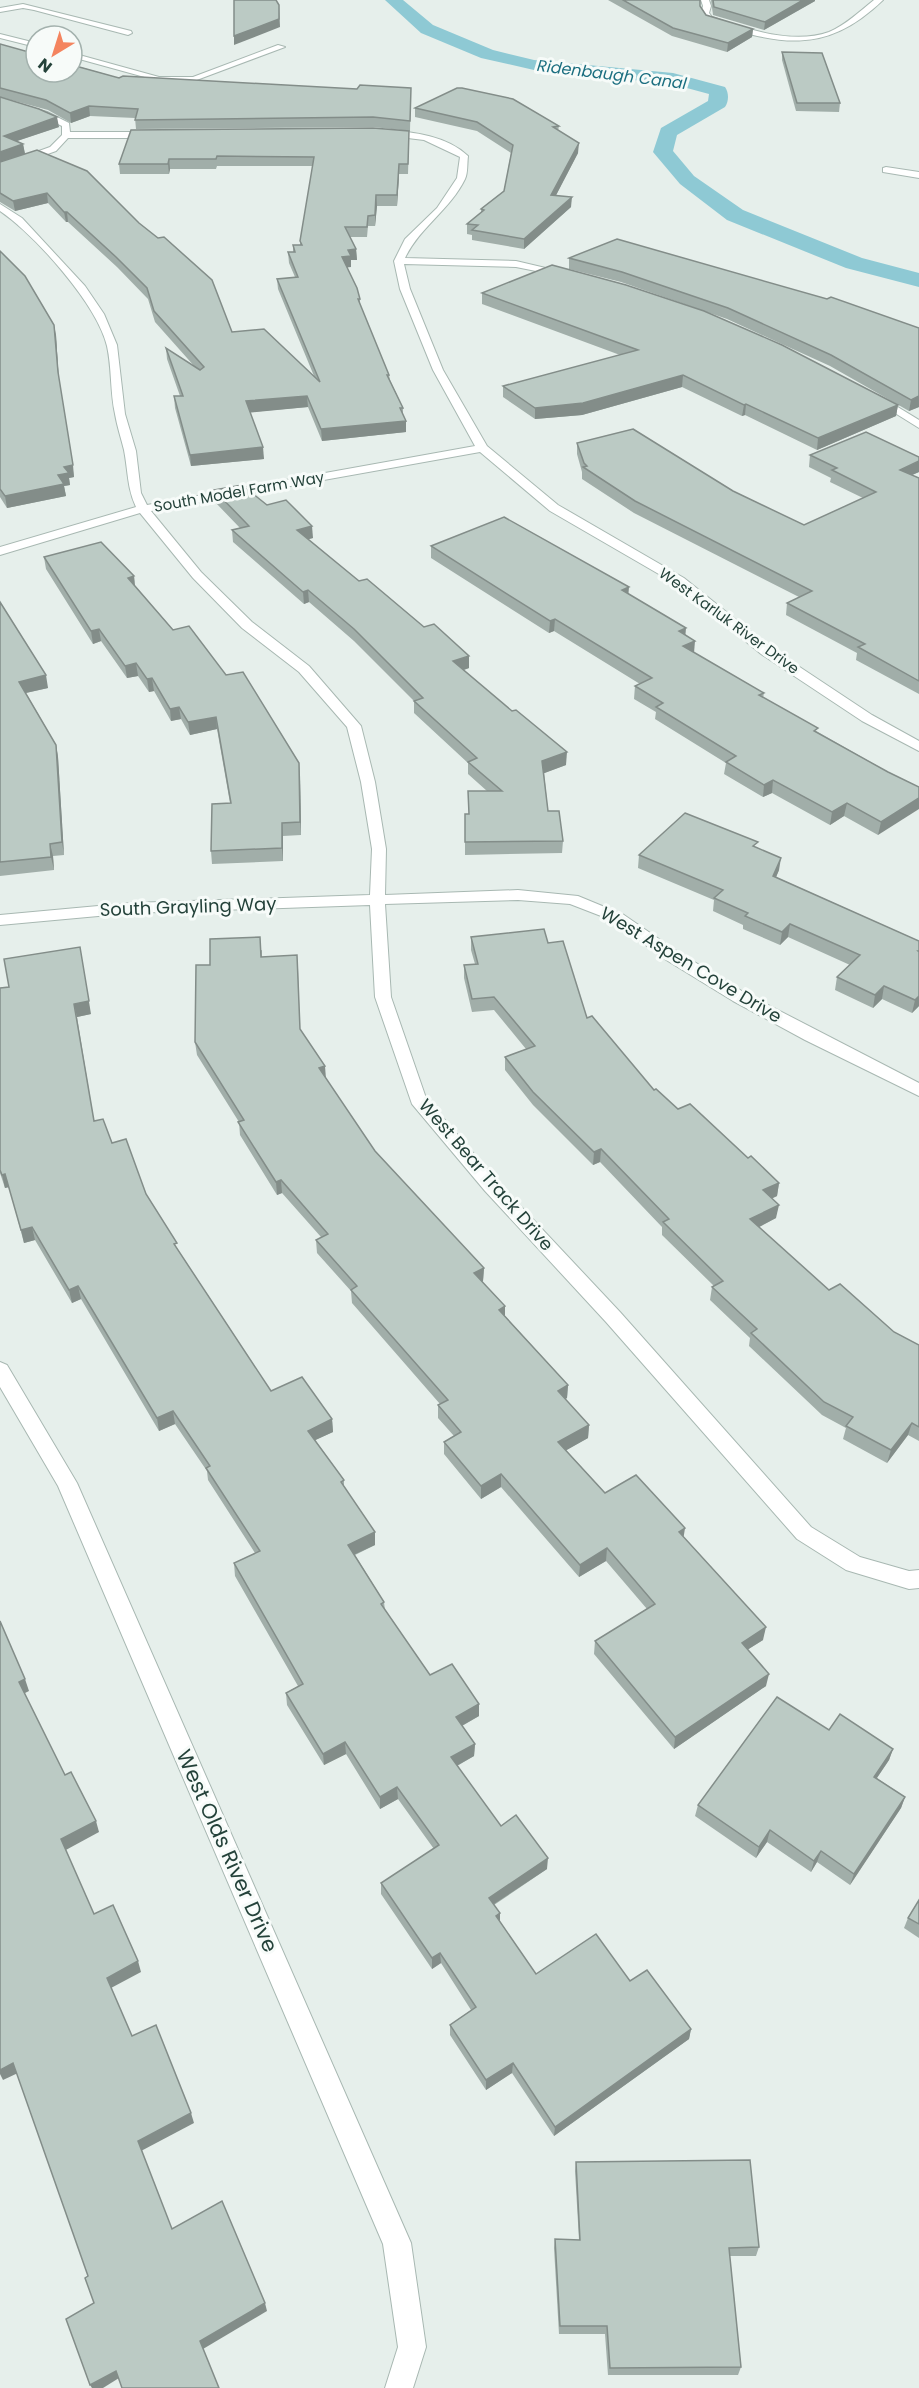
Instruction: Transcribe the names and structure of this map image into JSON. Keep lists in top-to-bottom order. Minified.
{"streets":{"street":["South Model Farm Way","West Karluk River Drive","South Grayling Way","West Aspen Cove Drive","West Bear Track Drive","West Olds River Drive"]},"crossings":[["South Model Farm Way","West Karluk River Drive"],["South Model Farm Way","West Bear Track Drive"],["South Grayling Way","West Aspen Cove Drive"],["South Grayling Way","West Bear Track Drive"],["West Aspen Cove Drive","West Bear Track Drive"]],"water":["Ridenbaugh Canal"],"north":"bottom left"}
